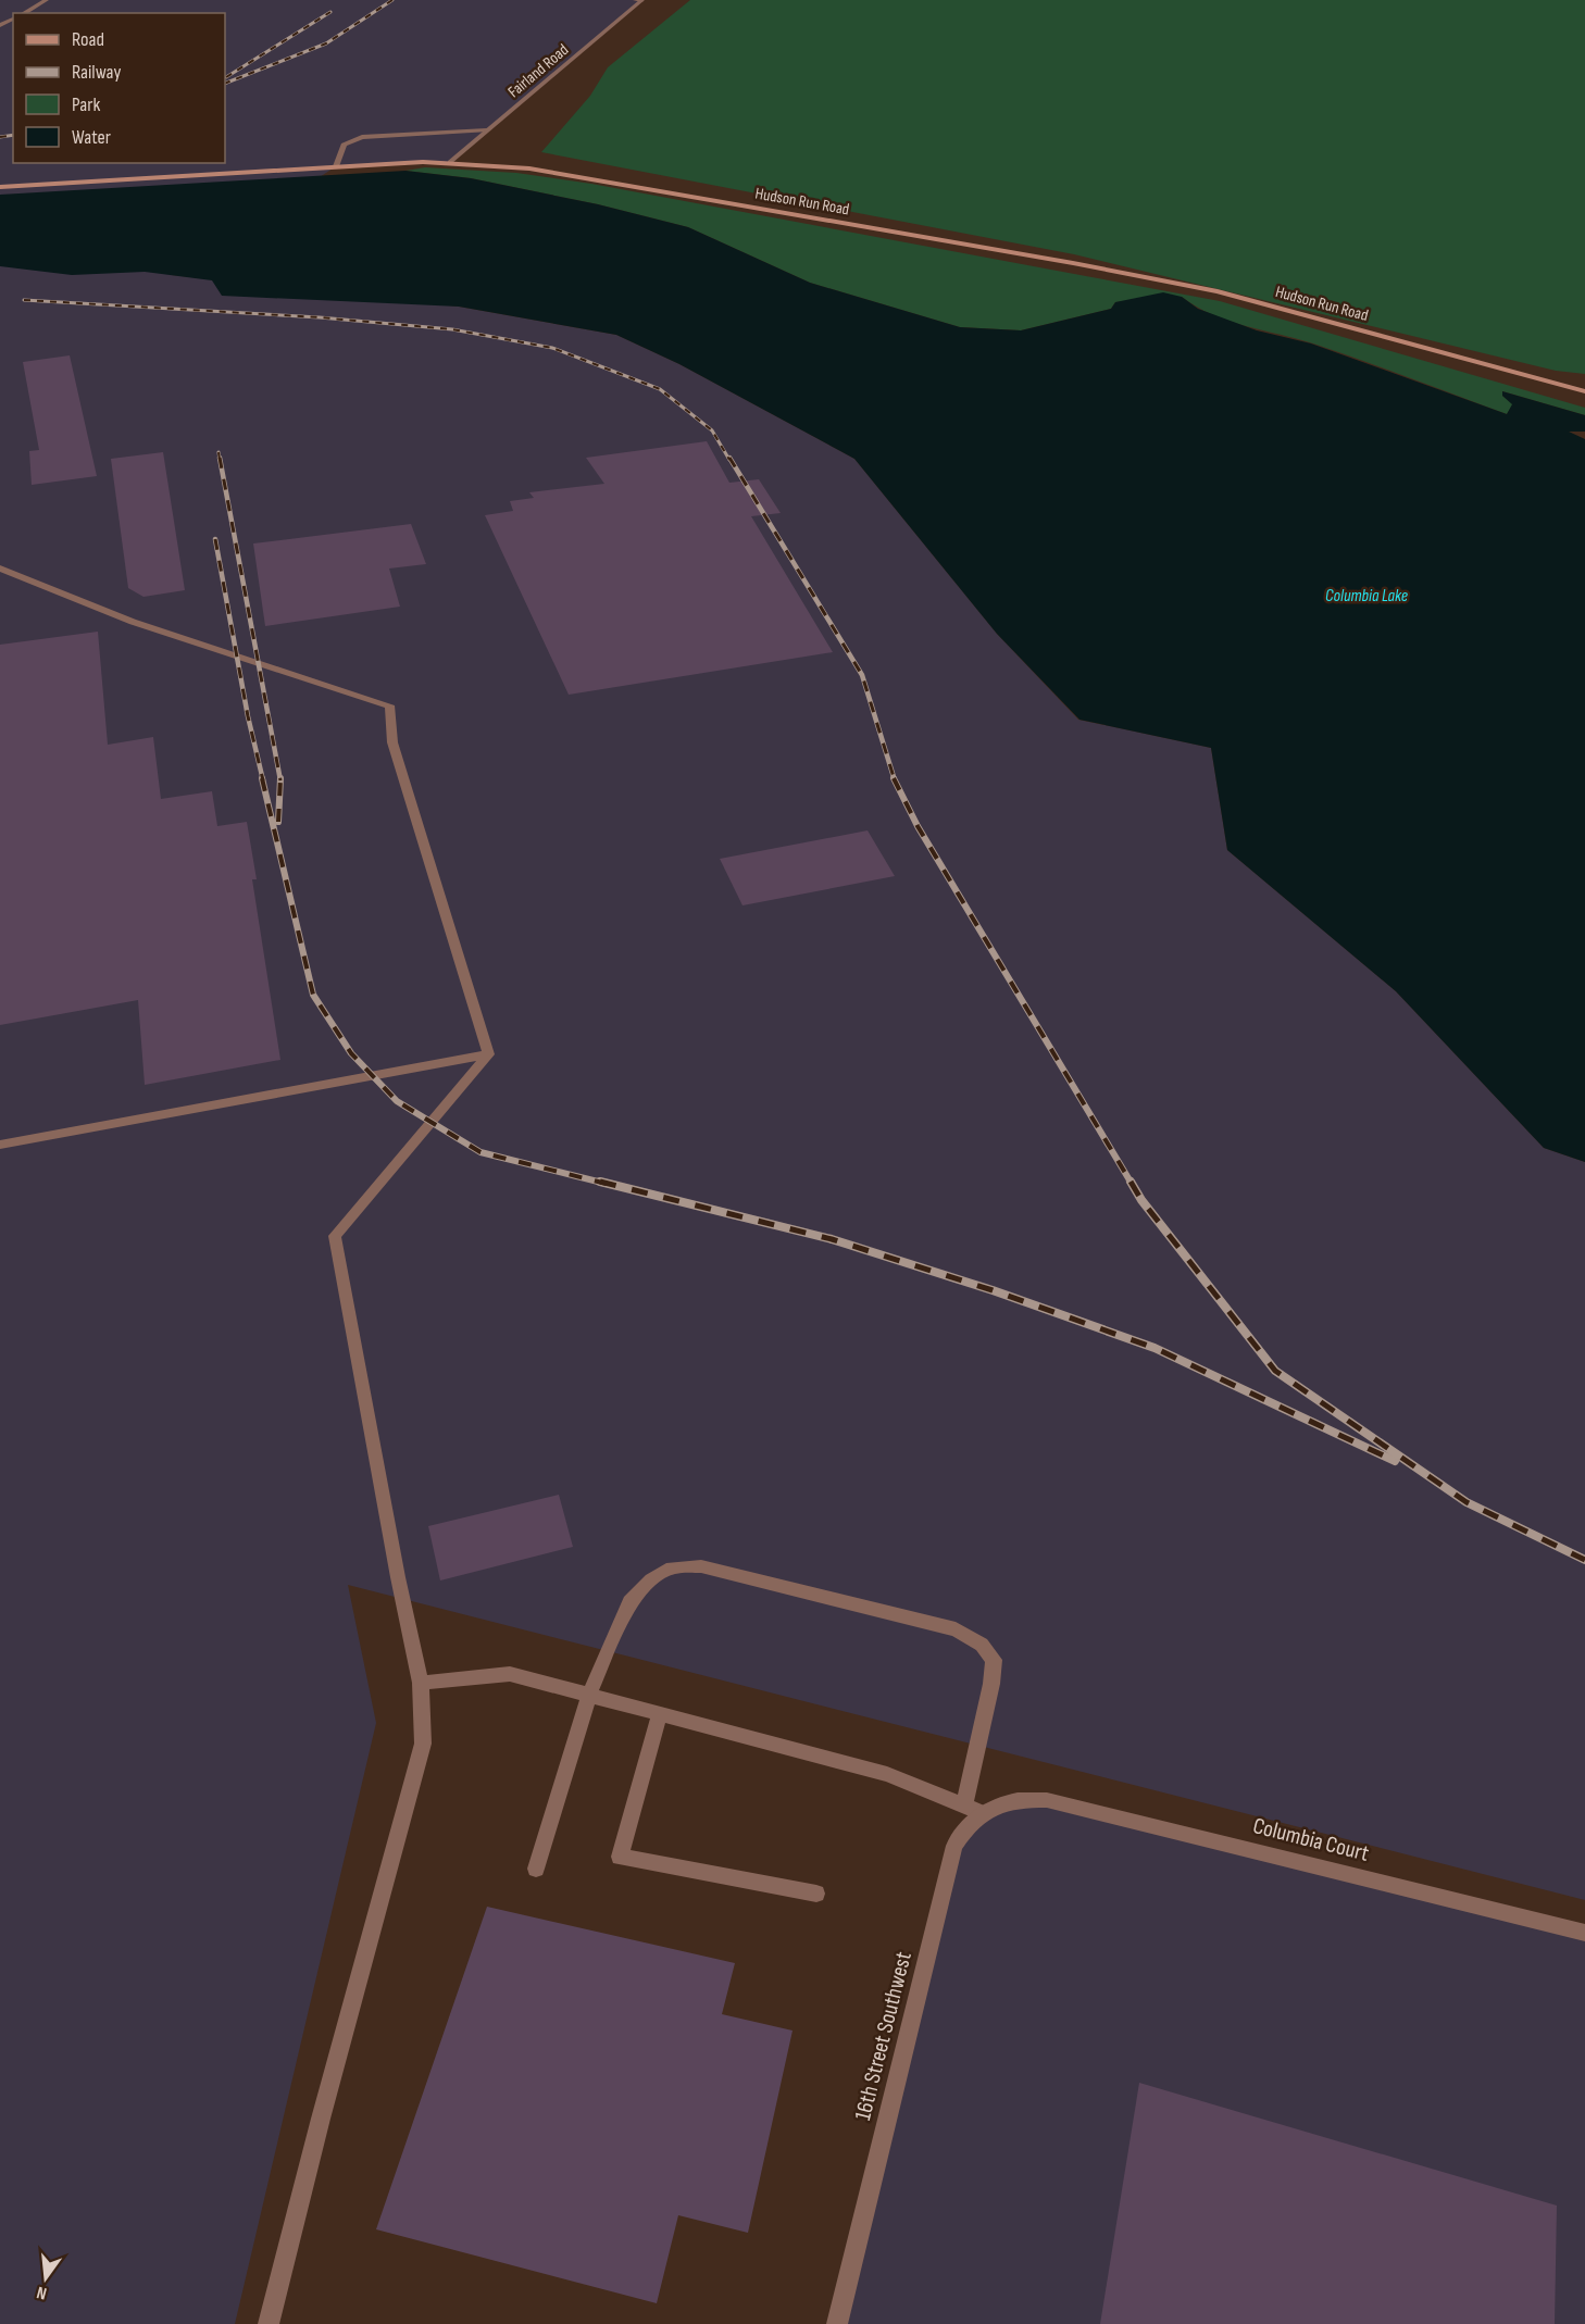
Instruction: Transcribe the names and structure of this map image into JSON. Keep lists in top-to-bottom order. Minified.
{"streets":{"main road":["Hudson Run Road"],"street":["Fairland Road","Columbia Court","16th Street Southwest"]},"crossings":[["Fairland Road","Hudson Run Road"],["Columbia Court","16th Street Southwest"]],"water":["Columbia Lake"],"legend":["Road","Railway","Park","Water"],"north":"bottom"}
